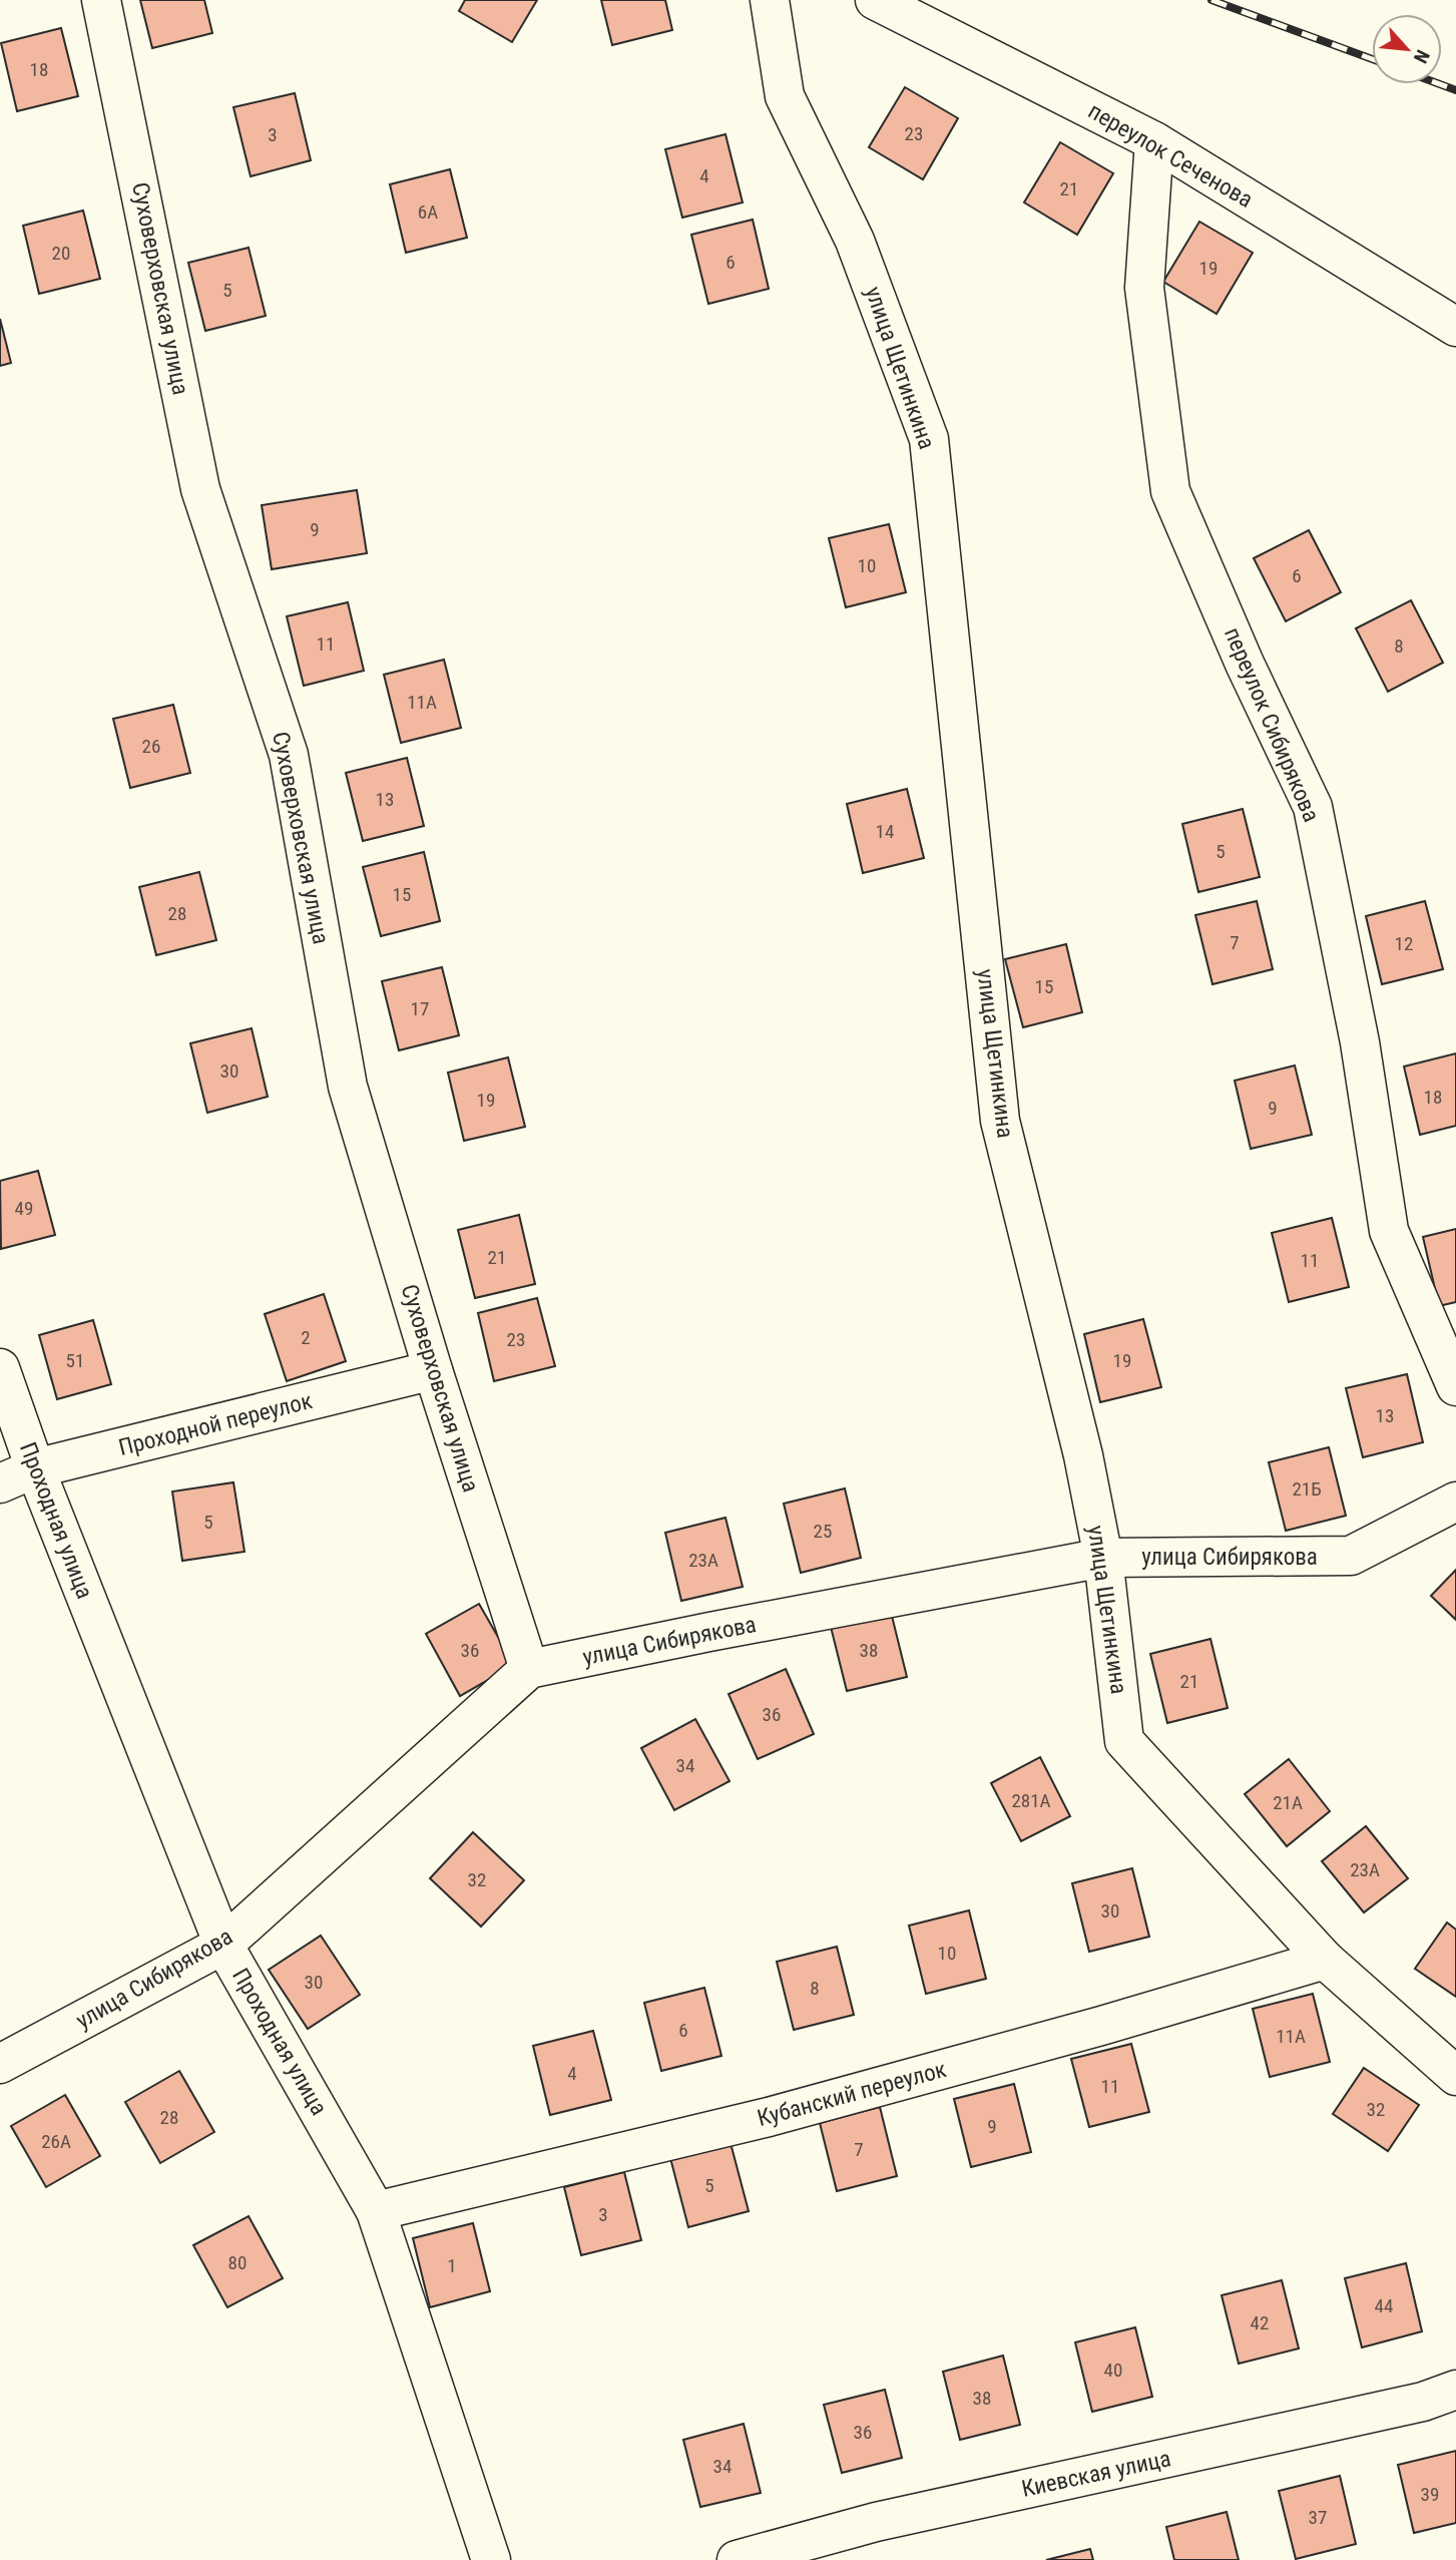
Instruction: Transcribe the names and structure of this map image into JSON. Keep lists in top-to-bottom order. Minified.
{"streets":{"street":["переулок Сеченова","Суховерховская улица","улица Щетинкина","переулок Сибирякова","Проходной переулок","Проходная улица","улица Сибирякова","Кубанский переулок","Киевская улица"]},"crossings":[["переулок Сеченова","переулок Сибирякова"],["Суховерховская улица","Проходной переулок"],["Суховерховская улица","улица Сибирякова"],["улица Щетинкина","улица Сибирякова"],["улица Щетинкина","Кубанский переулок"],["Проходной переулок","Проходная улица"],["Проходная улица","улица Сибирякова"],["Проходная улица","Кубанский переулок"]],"house_numbers":["18","23","3","4","21","6А","20","6","19","5","9","10","6","11","8","11А","26","13","14","5","15","28","7","12","15","17","30","18","19","9","49","21","11","2","23","51","19","13","21Б","5","25","23А","36","38","21","36","34","281А","21А","23А","32","30","10","30","8","6","11А","4","11","32","28","9","26А","7","5","3","80","1","44","42","40","38","36","34","39","37"],"north":"bottom right"}
